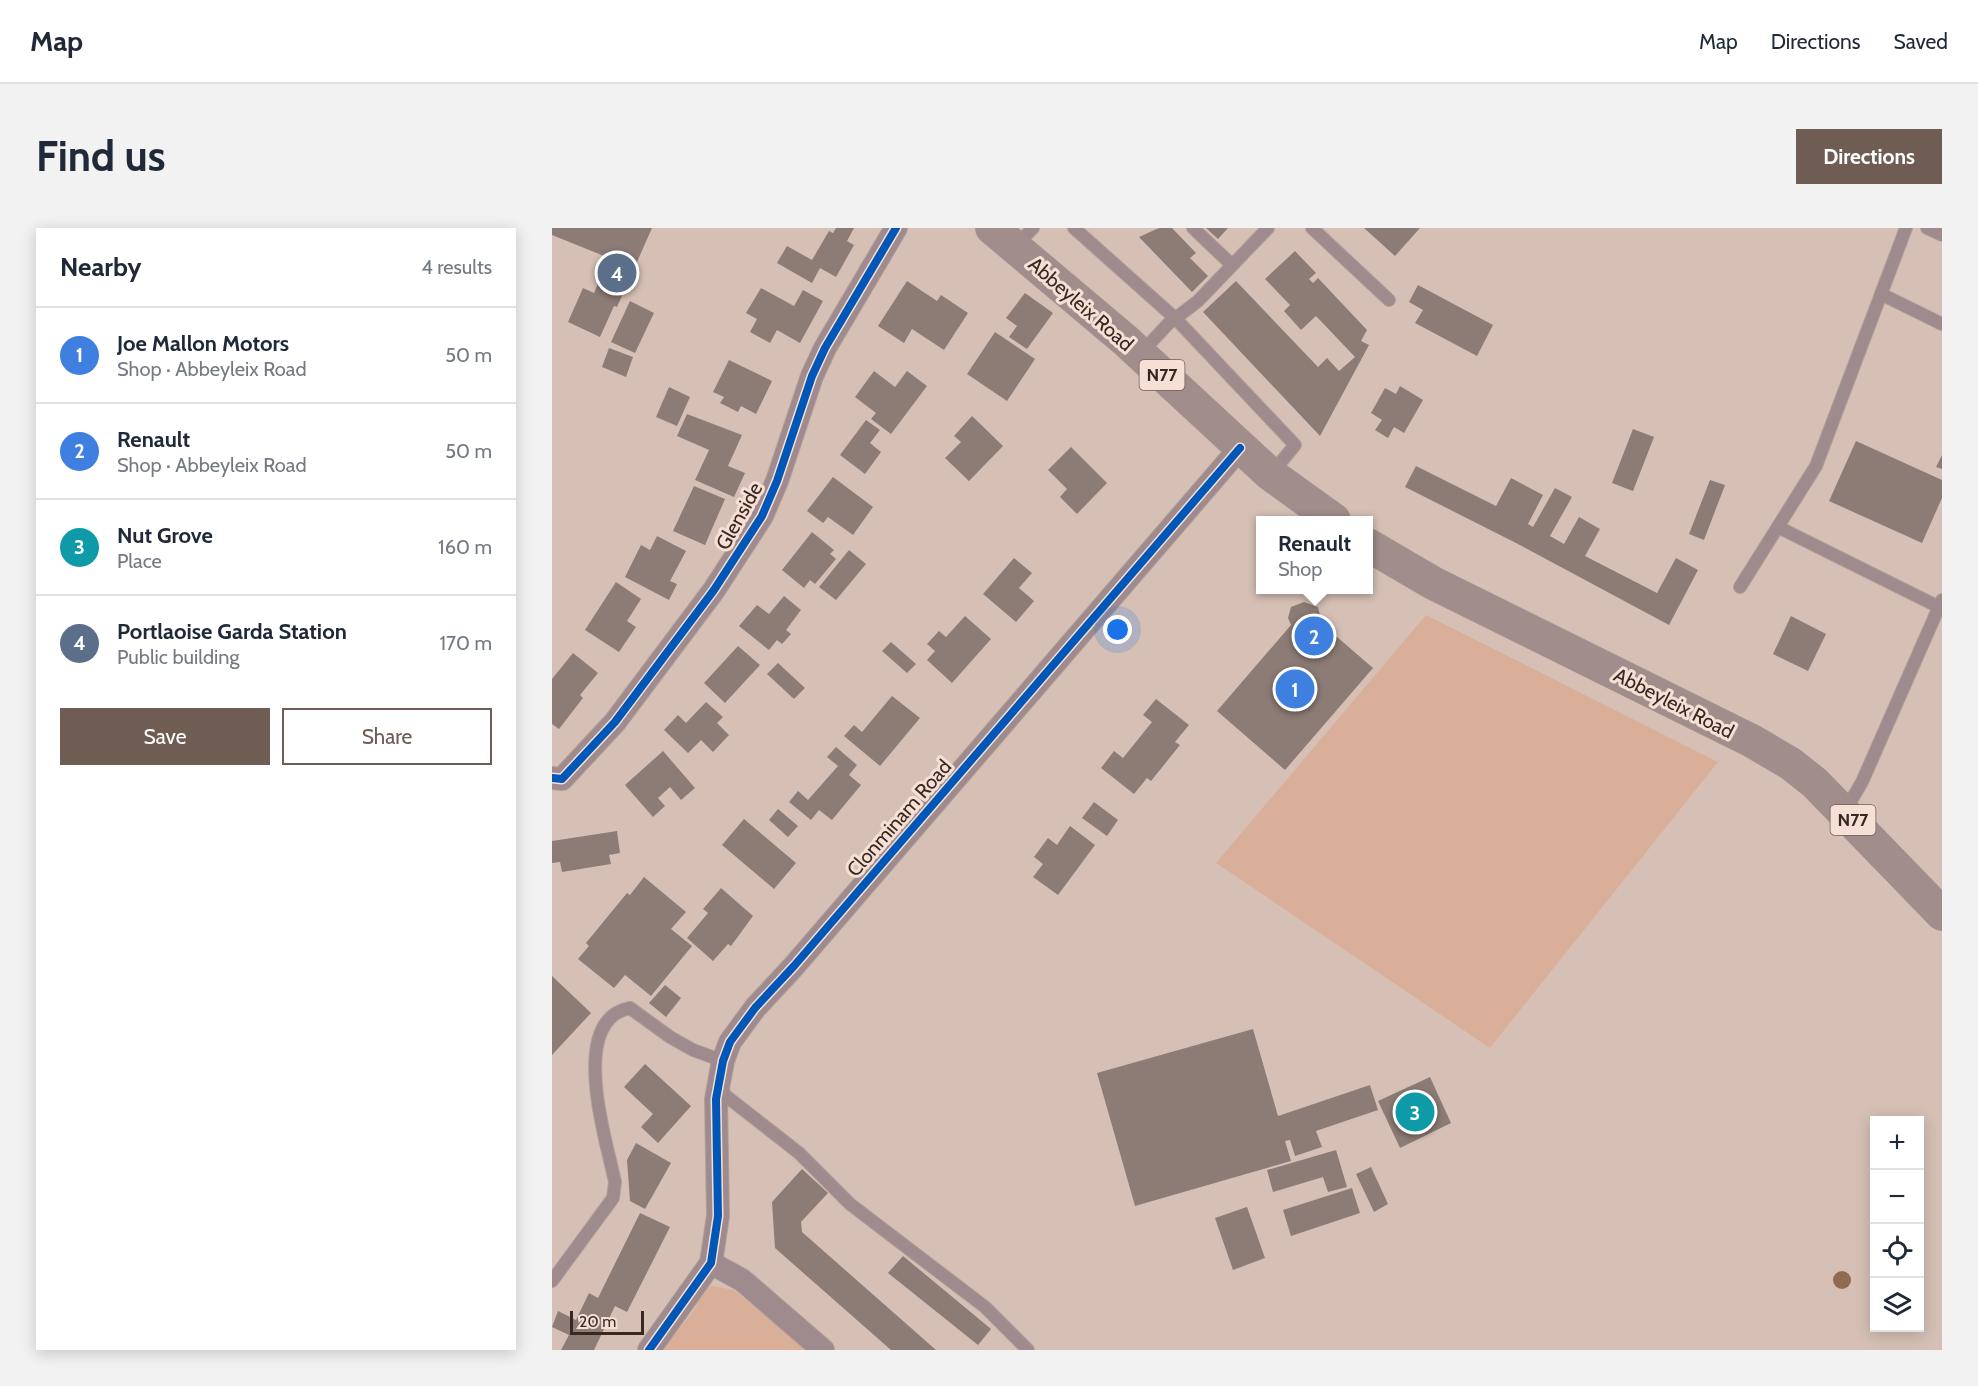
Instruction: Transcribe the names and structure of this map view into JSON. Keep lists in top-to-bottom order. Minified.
{"streets":{"main road":["Abbeyleix Road","N77"],"street":["Glenside","Clonminam Road"]},"crossings":[["Abbeyleix Road","Clonminam Road"]],"scale_bar":"20 m","page":{"header":"Map","nav":["Map","Directions","Saved"],"buttons":["Directions",["Save","Share"]],"title":"Find us","heading":["Nearby","4 results"],"pins":["4","2","1","3"],"list":[{"mark":"1","name":"Joe Mallon Motors","note":"Shop · Abbeyleix Road","value":"50 m"},{"mark":"2","name":"Renault","note":"Shop · Abbeyleix Road","value":"50 m"},{"mark":"3","name":"Nut Grove","note":"Place","value":"160 m"},{"mark":"4","name":"Portlaoise Garda Station","note":"Public building","value":"170 m"}],"popup":["Renault","Shop"],"map_buttons":["+","−"],"scale":"20 m"}}
